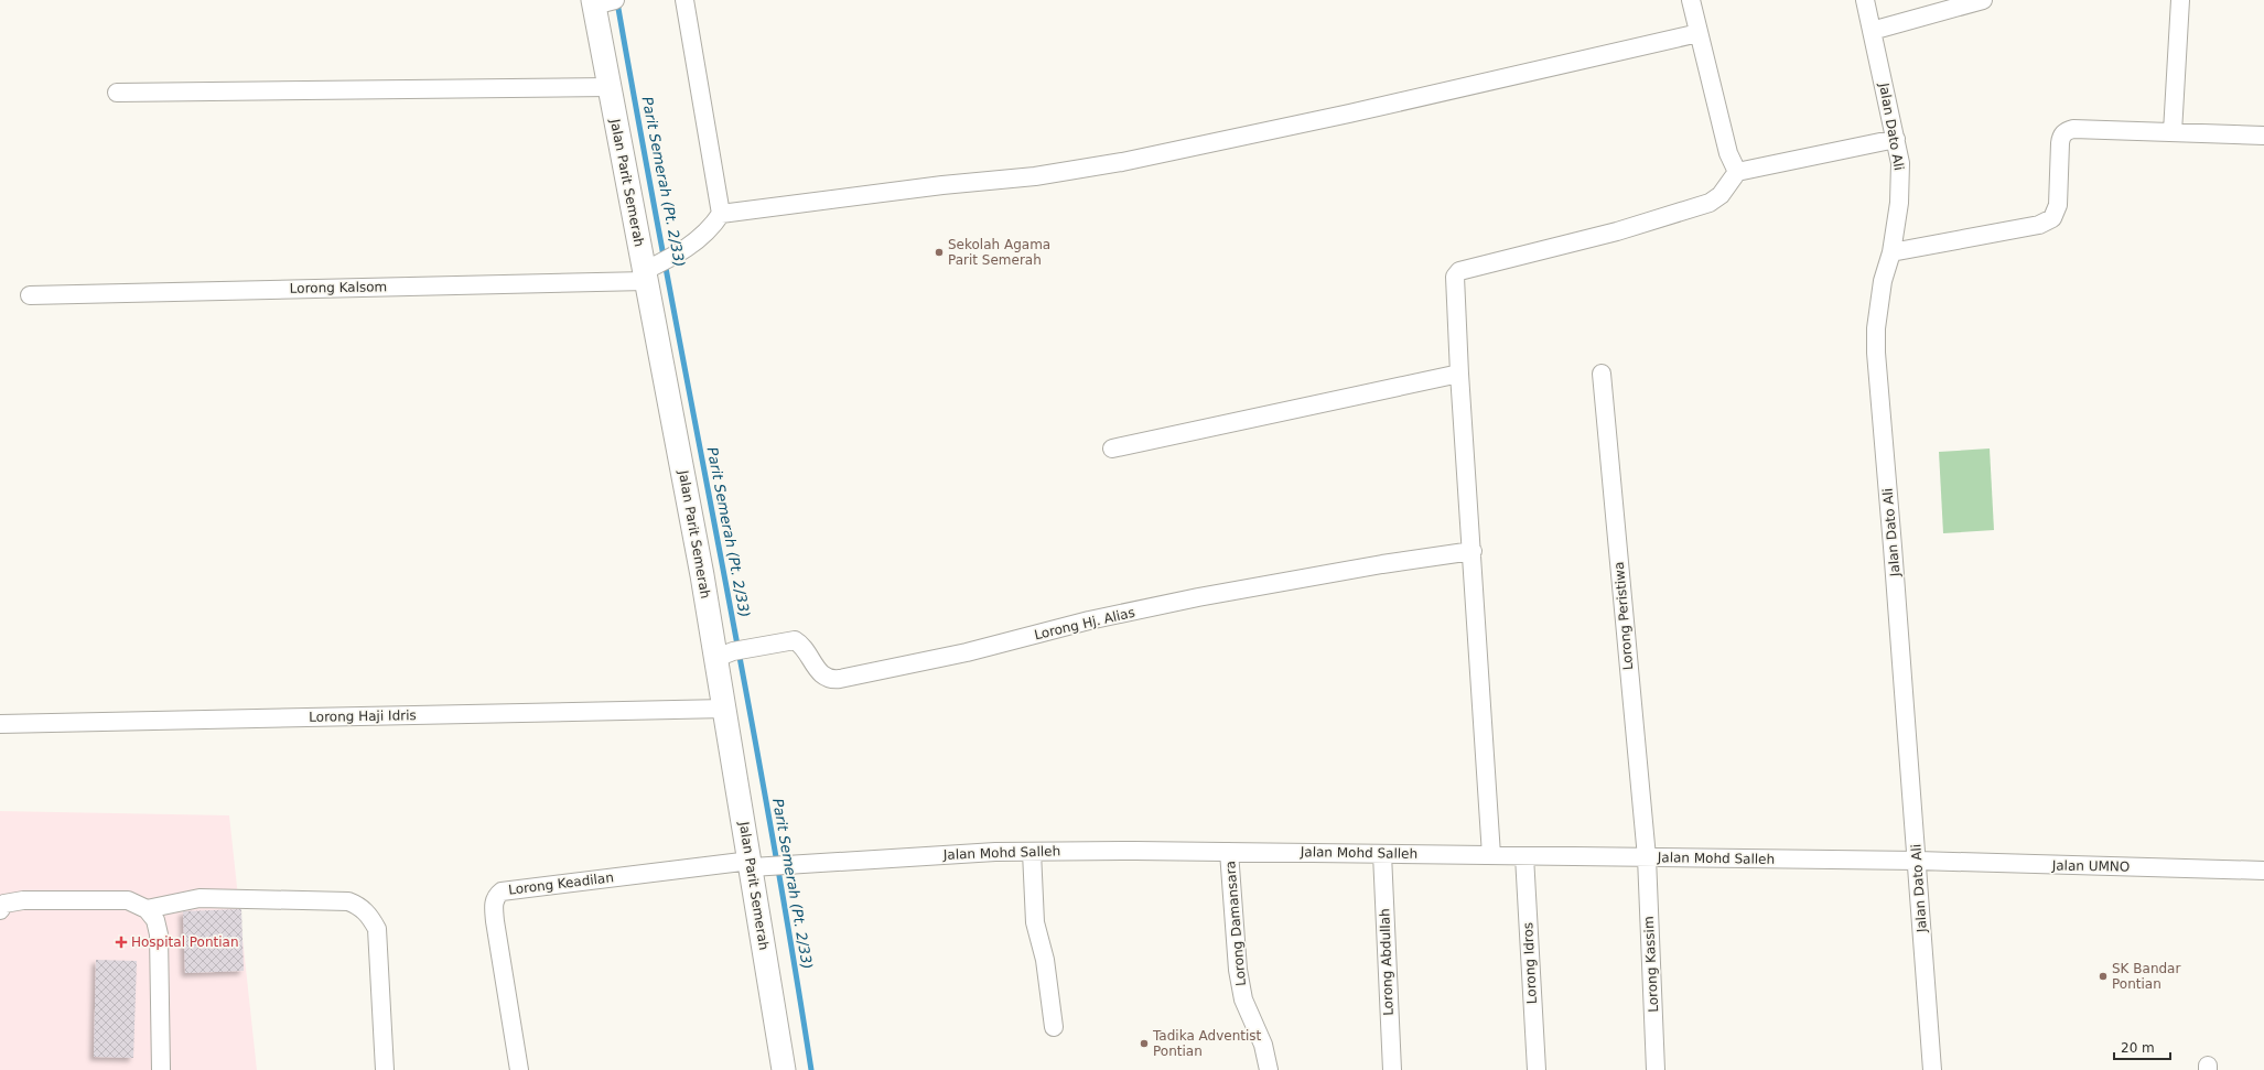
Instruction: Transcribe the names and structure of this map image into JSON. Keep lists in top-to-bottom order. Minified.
{"streets":{"main road":["Jalan Parit Semerah"],"street":["Jalan Dato Ali","Lorong Kalsom","Lorong Peristiwa","Lorong Hj. Alias","Lorong Haji Idris","Jalan Mohd Salleh","Jalan UMNO","Lorong Keadilan","Lorong Damansara","Lorong Abdullah","Lorong Idros","Lorong Kassim"]},"crossings":[["Jalan Dato Ali","Jalan Mohd Salleh"],["Jalan Dato Ali","Jalan UMNO"],["Jalan Parit Semerah","Lorong Kalsom"],["Jalan Parit Semerah","Lorong Hj. Alias"],["Jalan Parit Semerah","Lorong Haji Idris"],["Jalan Parit Semerah","Jalan Mohd Salleh"],["Jalan Parit Semerah","Lorong Keadilan"],["Lorong Peristiwa","Jalan Mohd Salleh"],["Lorong Peristiwa","Lorong Kassim"],["Jalan Mohd Salleh","Jalan UMNO"],["Jalan Mohd Salleh","Lorong Keadilan"],["Jalan Mohd Salleh","Lorong Damansara"],["Jalan Mohd Salleh","Lorong Abdullah"],["Jalan Mohd Salleh","Lorong Idros"],["Jalan Mohd Salleh","Lorong Kassim"]],"water":["Parit Semerah (Pt. 2/33)"],"places":{"other":["Sekolah Agama Parit Semerah","SK Bandar Pontian","Tadika Adventist Pontian"],"health":["Hospital Pontian"]},"scale_bar":"20 m"}
